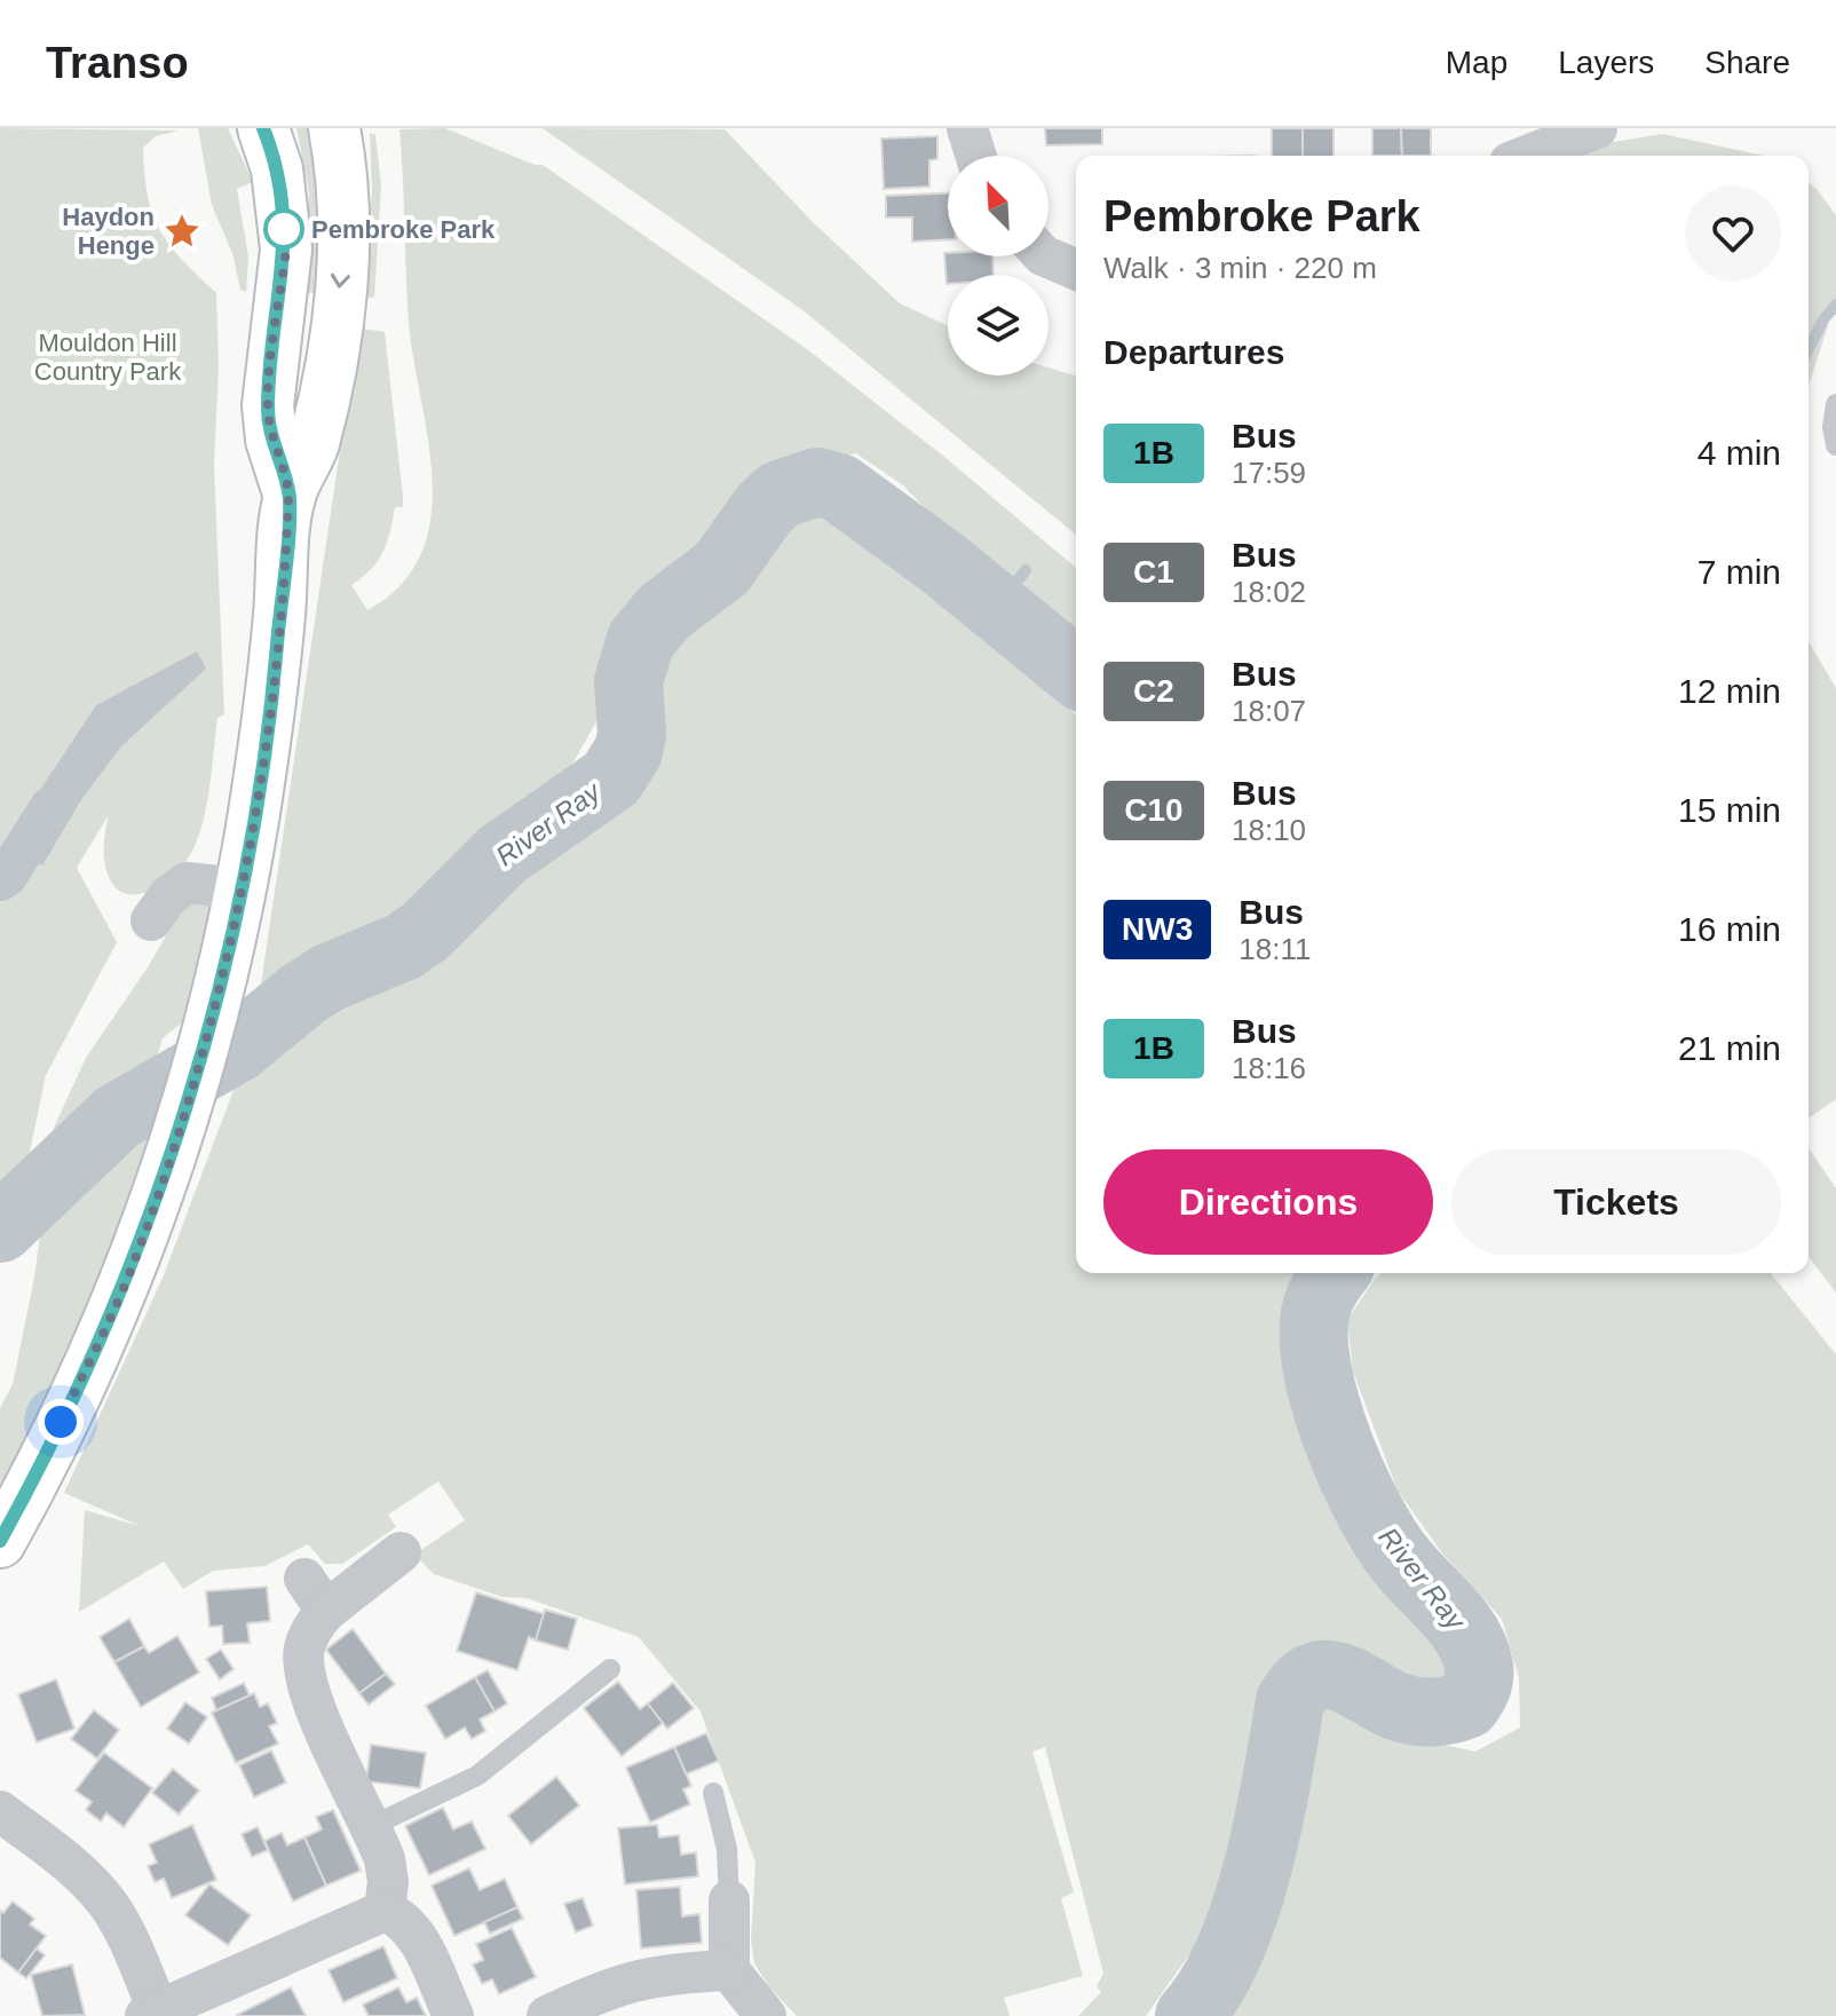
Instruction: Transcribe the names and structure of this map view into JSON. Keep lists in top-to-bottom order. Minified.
{"water":["River Ray"],"parks":["Mouldon Hill Country Park"],"places":{"other":["Pembroke Park"],"place":["Haydon Henge"]},"lines":["bus line 1B"],"north":"top left","page":{"header":"Transo","nav":["Map","Layers","Share"],"heading":[["Pembroke Park","Walk · 3 min · 220 m"],"Departures"],"list":[{"mark":"1B","name":"Bus","note":"17:59","value":"4 min"},{"mark":"C1","name":"Bus","note":"18:02","value":"7 min"},{"mark":"C2","name":"Bus","note":"18:07","value":"12 min"},{"mark":"C10","name":"Bus","note":"18:10","value":"15 min"},{"mark":"NW3","name":"Bus","note":"18:11","value":"16 min"},{"mark":"1B","name":"Bus","note":"18:16","value":"21 min"}],"buttons":["Directions","Tickets"]}}
